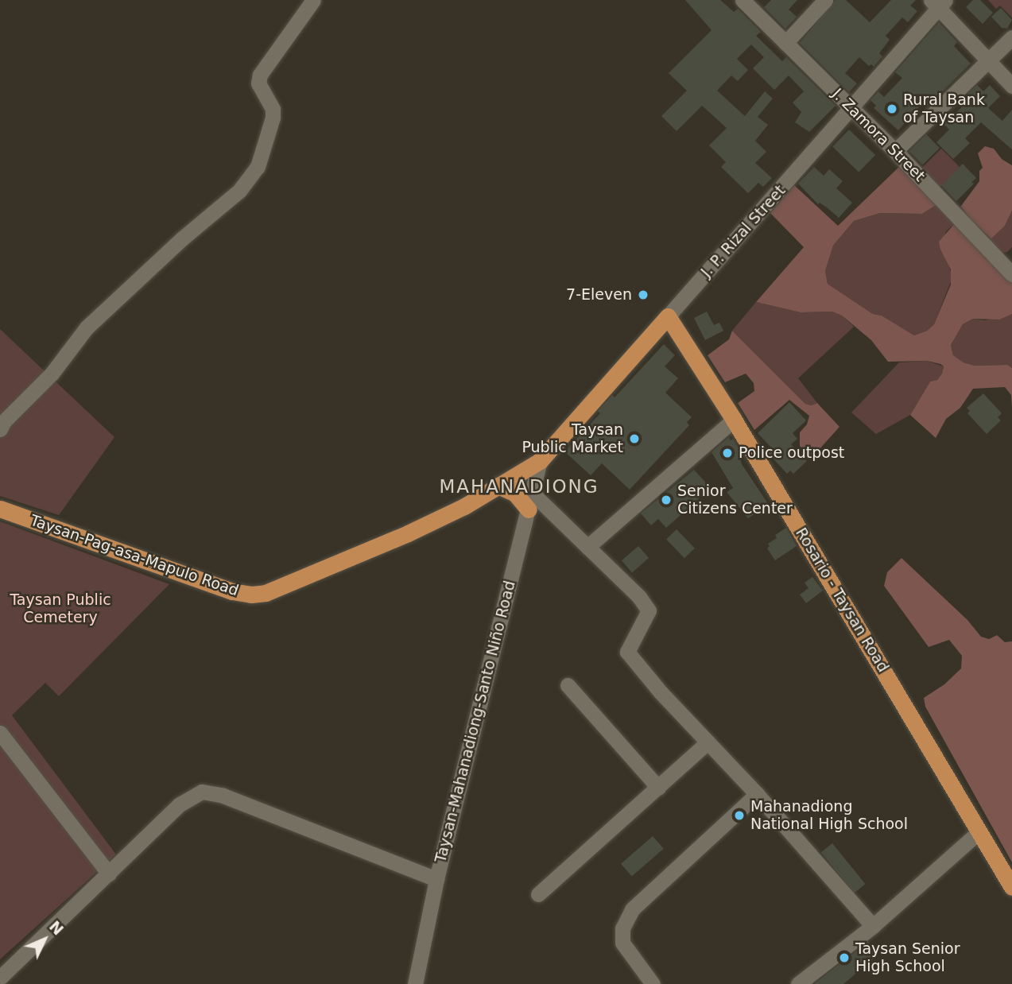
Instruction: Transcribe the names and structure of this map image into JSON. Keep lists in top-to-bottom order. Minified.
{"streets":{"main road":["J. P. Rizal Street","Taysan-Pag-asa-Mapulo Road","Rosario - Taysan Road"],"street":["J. Zamora Street","Taysan-Mahanadiong-Santo Niño Road"]},"crossings":[["J. Zamora Street","J. P. Rizal Street"],["J. P. Rizal Street","Taysan-Pag-asa-Mapulo Road"],["J. P. Rizal Street","Rosario - Taysan Road"],["J. P. Rizal Street","Taysan-Mahanadiong-Santo Niño Road"],["Taysan-Pag-asa-Mapulo Road","Taysan-Mahanadiong-Santo Niño Road"]],"districts":["MAHANADIONG"],"parks":["Taysan Public Cemetery"],"places":["Rural Bank of Taysan","7-Eleven","Taysan Public Market","Police outpost","Senior Citizens Center","Mahanadiong National High School","Taysan Senior High School"],"north":"top right"}
